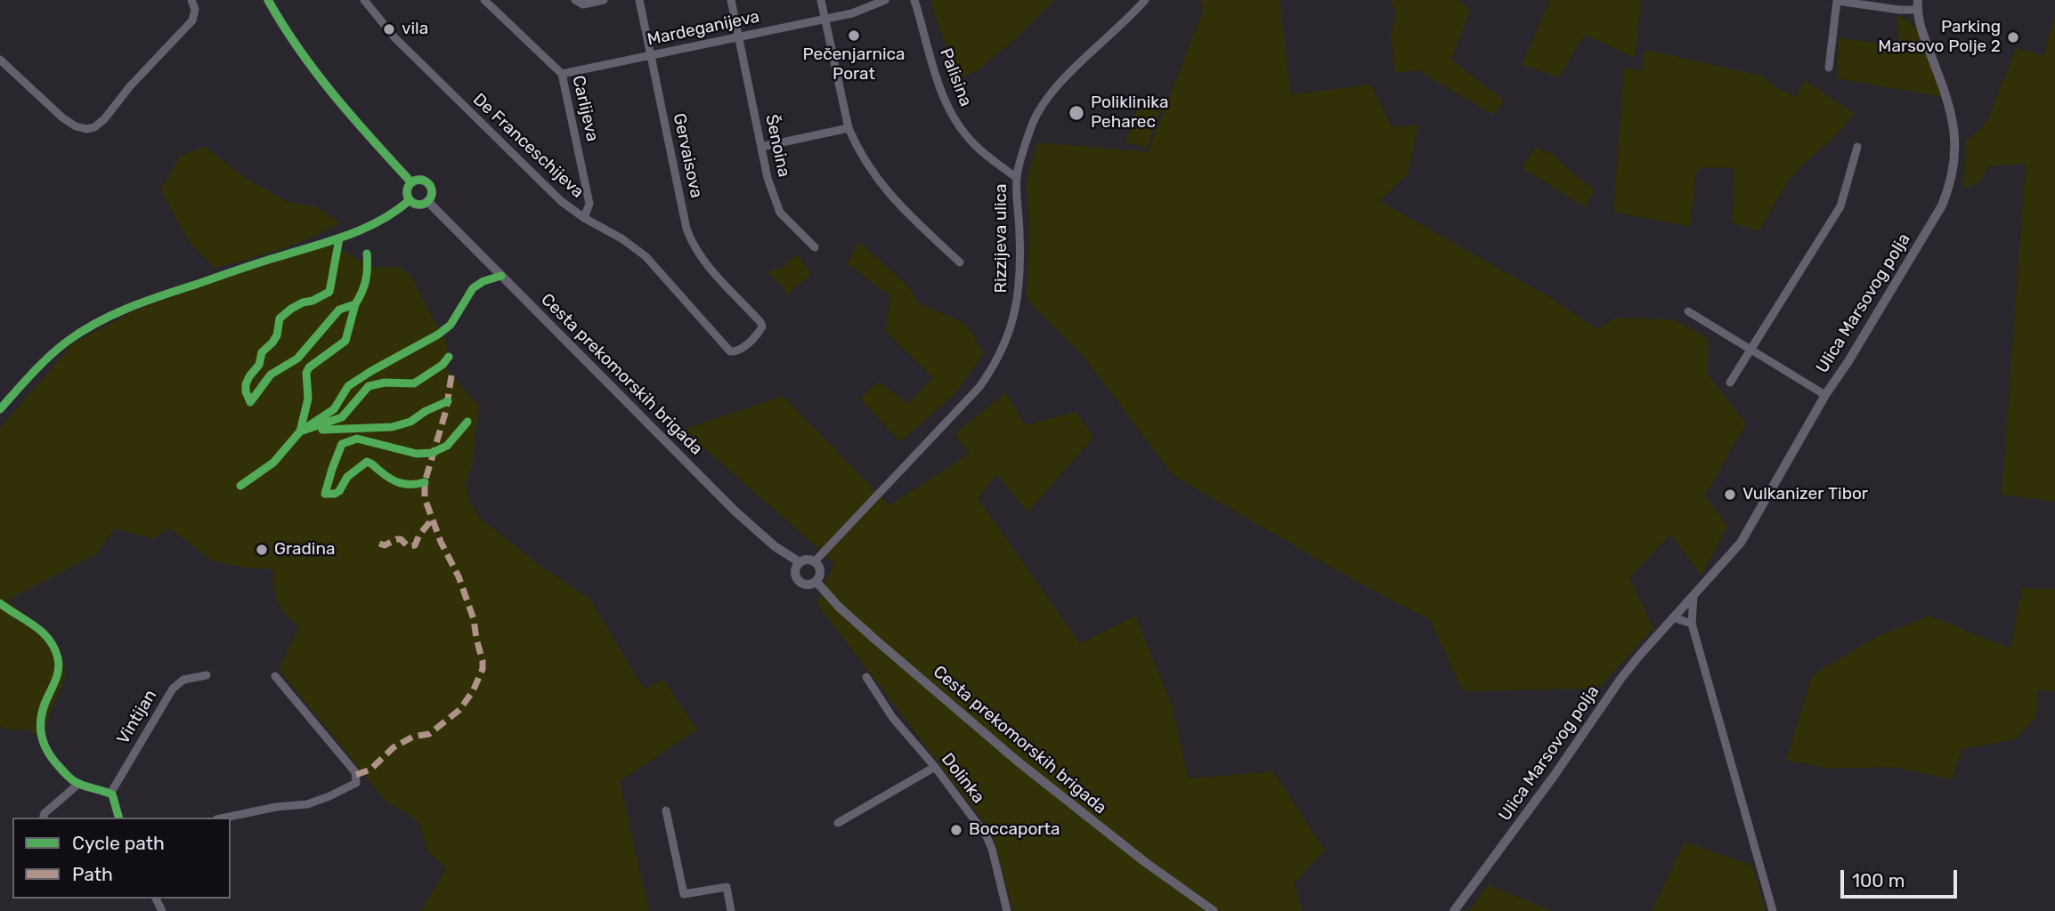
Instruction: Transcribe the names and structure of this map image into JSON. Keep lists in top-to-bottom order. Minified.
{"streets":{"main road":["Ulica Marsovog polja","Cesta prekomorskih brigada"],"street":["Mardeganijeva","Palisina","Carlijeva","De Franceschijeva","Šenoina","Gervaisova","Rizzijeva ulica","Vintijan","Dolinka"]},"crossings":[["Mardeganijeva","Carlijeva"],["Mardeganijeva","Šenoina"],["Mardeganijeva","Gervaisova"],["Palisina","Rizzijeva ulica"],["Carlijeva","De Franceschijeva"],["De Franceschijeva","Gervaisova"],["Rizzijeva ulica","Cesta prekomorskih brigada"]],"places":["vila","Pečenjarnica Porat","Parking Marsovo Polje 2","Poliklinika Peharec","Vulkanizer Tibor","Gradina","Boccaporta"],"legend":["Cycle path","Path"],"scale_bar":"100 m"}
